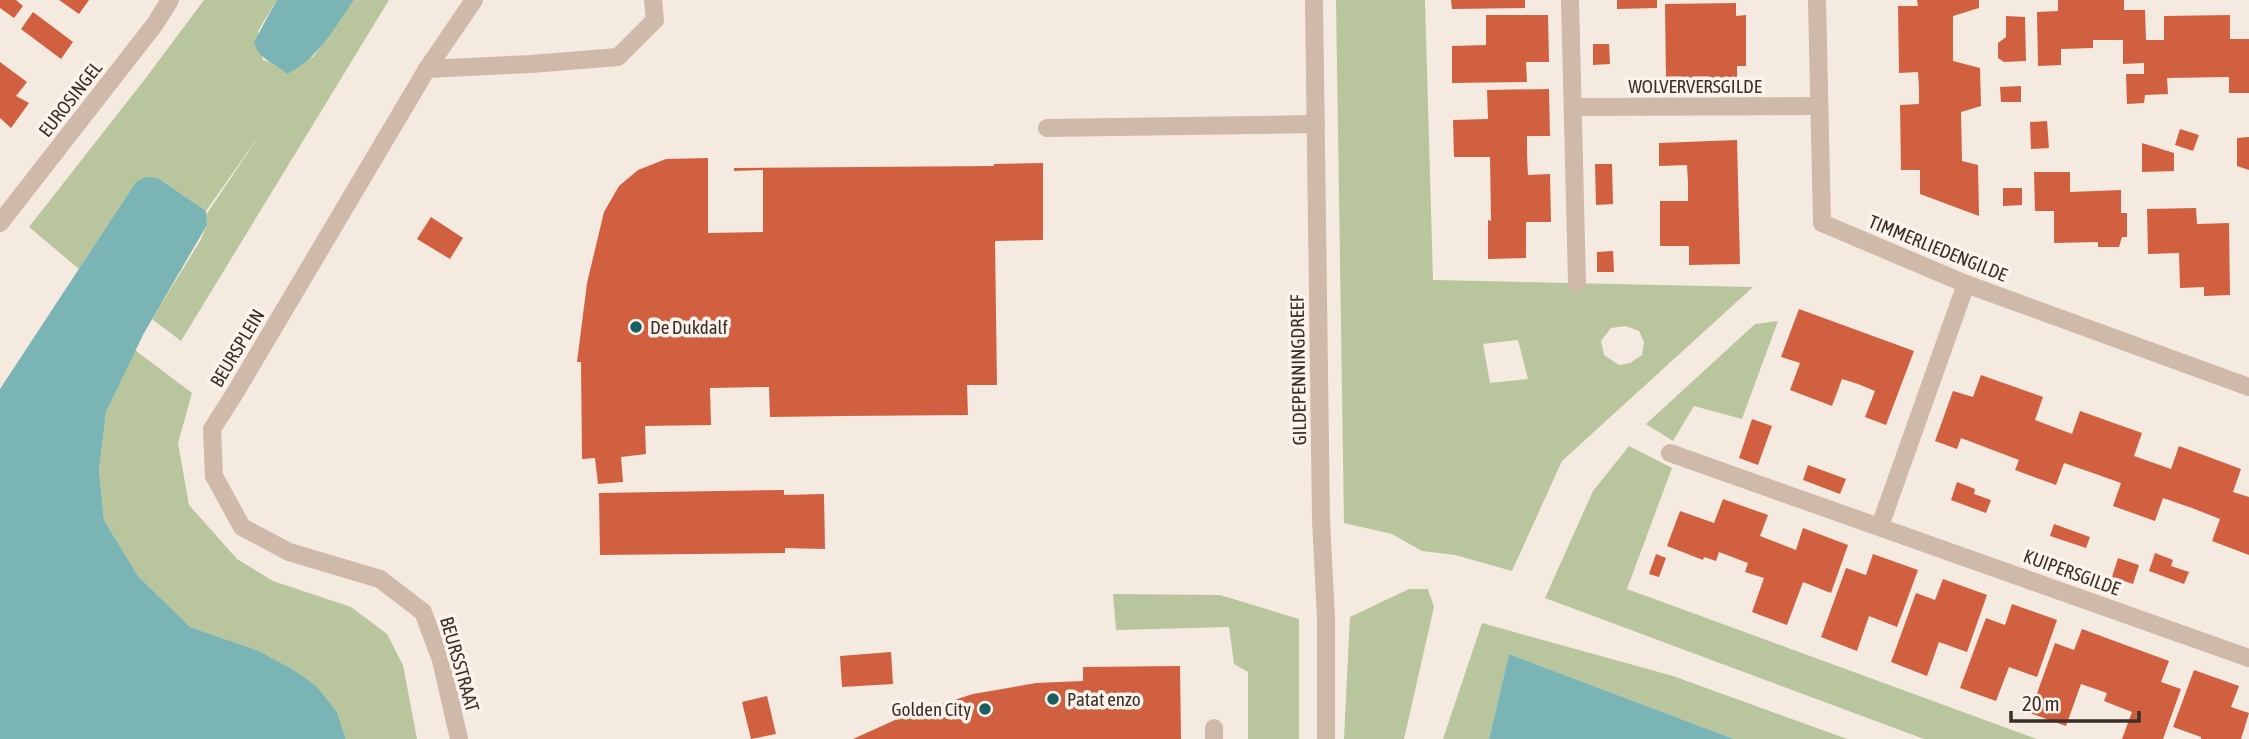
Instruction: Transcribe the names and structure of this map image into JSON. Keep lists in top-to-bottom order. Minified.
{"streets":{"street":["WOLVERVERSGILDE","EUROSINGEL","TIMMERLIEDENGILDE","BEURSPLEIN","GILDEPENNINGDREEF","KUIPERSGILDE","BEURSSTRAAT"]},"crossings":[["WOLVERVERSGILDE","TIMMERLIEDENGILDE"],["BEURSPLEIN","BEURSSTRAAT"]],"places":["De Dukdalf","Patat enzo","Golden City"],"scale_bar":"20 m"}
